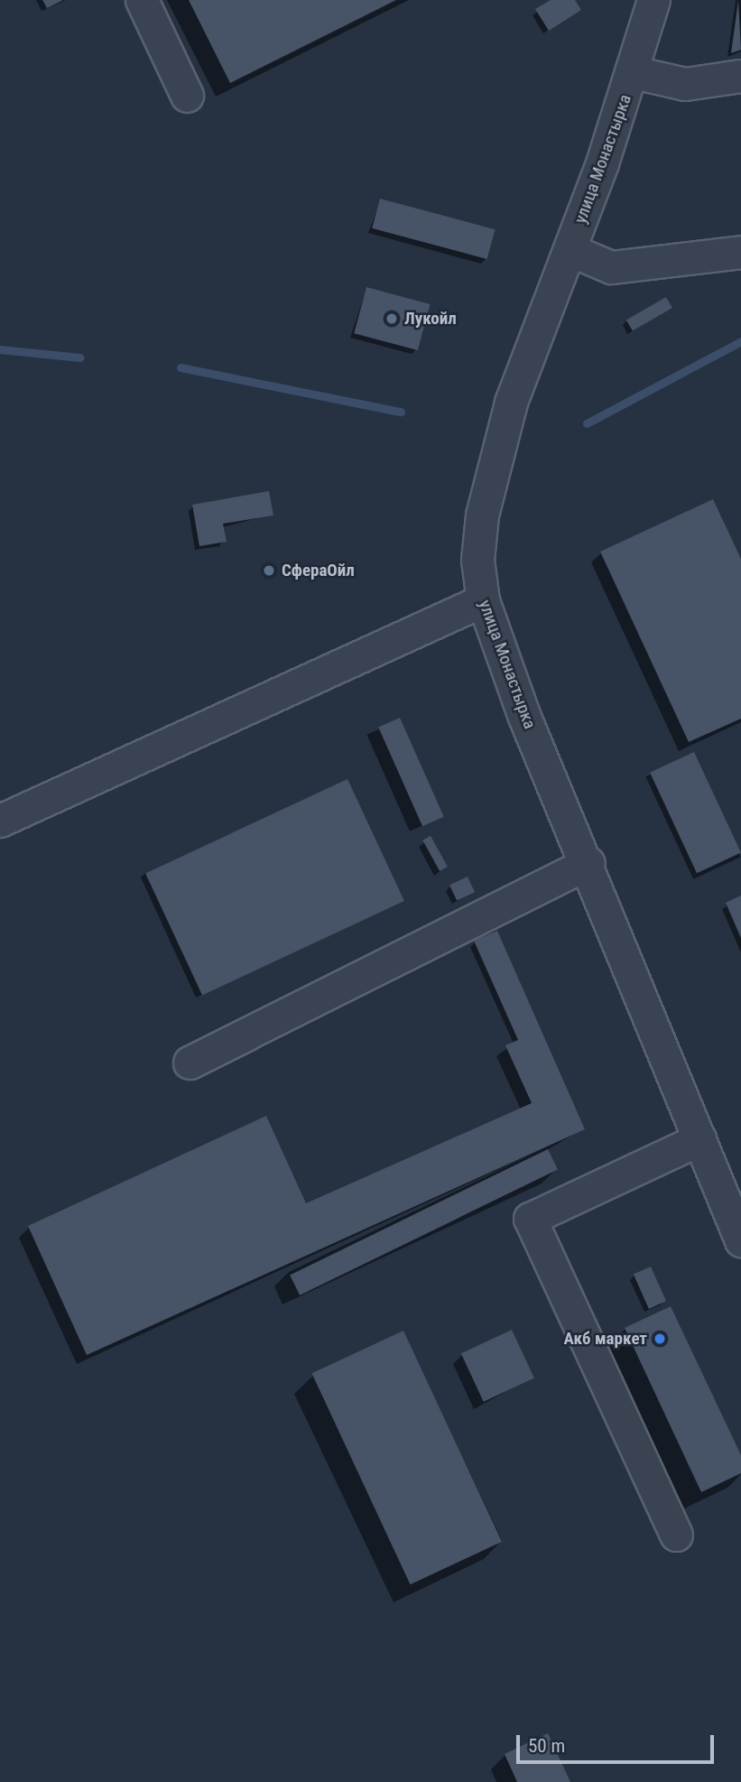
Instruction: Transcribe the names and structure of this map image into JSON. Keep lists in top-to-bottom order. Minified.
{"streets":{"street":["улица Монастырка"]},"places":["Лукойл","СфераОйл","Акб маркет"],"scale_bar":"50 m"}
